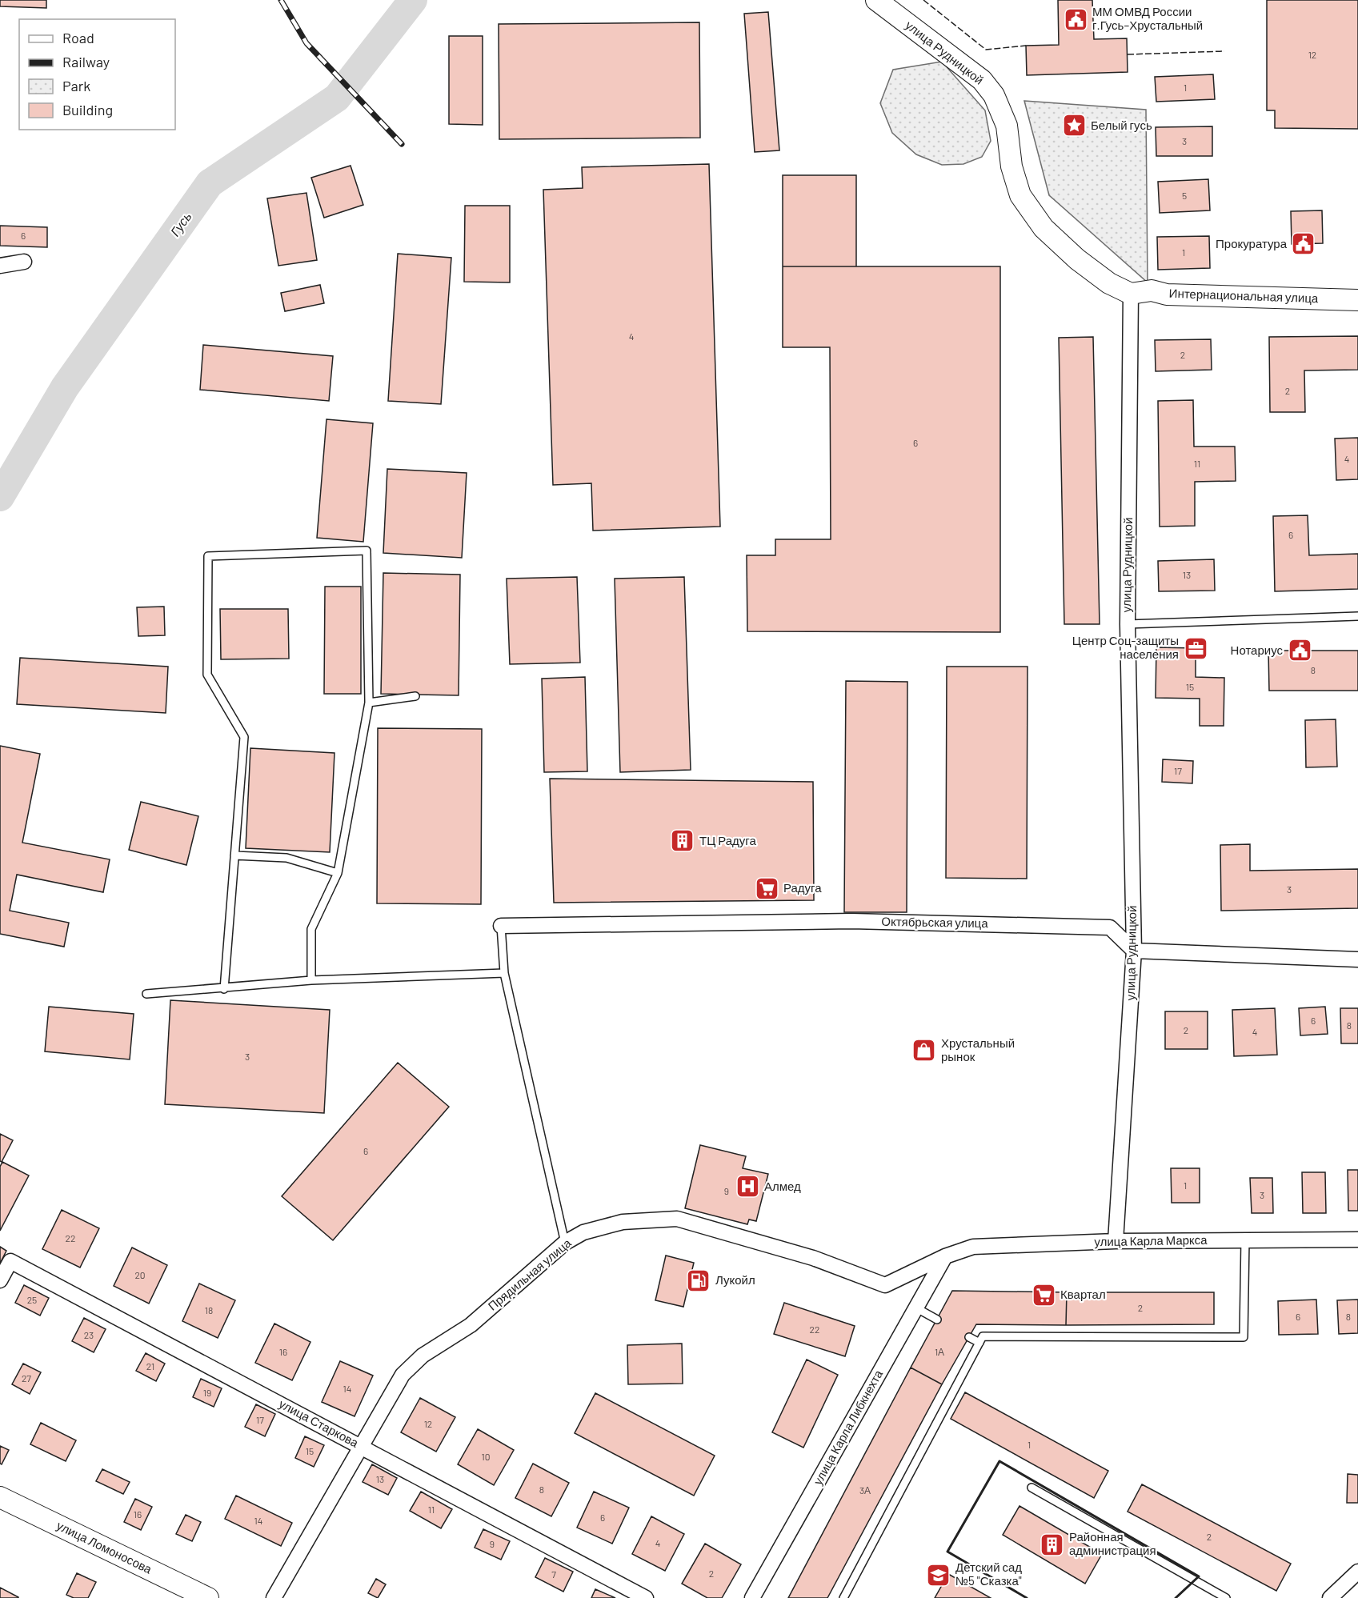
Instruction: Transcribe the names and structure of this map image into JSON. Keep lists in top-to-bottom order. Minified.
{"streets":{"street":["улица Рудницкой","Интернациональная улица","Октябрьская улица","улица Карла Маркса","Прядильная улица","улица Старкова","улица Карла Либкнехта","улица Ломоносова"]},"crossings":[["улица Рудницкой","Интернациональная улица"],["улица Рудницкой","Октябрьская улица"],["улица Рудницкой","улица Карла Маркса"],["улица Карла Маркса","Прядильная улица"],["улица Карла Маркса","улица Карла Либкнехта"],["Прядильная улица","улица Старкова"],["Прядильная улица","улица Карла Либкнехта"]],"water":["Гусь"],"places":{"public building":["ММ ОМВД России г.Гусь–Хрустальный","Прокуратура","Нотариус"],"place":["Белый гусь"],"office":["Центр Соц-защиты населения"],"building":["ТЦ Радуга","Районная администрация"],"supermarket":["Радуга","Квартал"],"shop":["Хрустальный рынок"],"hospital":["Алмед"],"fuel station":["Лукойл"],"school or university":["Детский сад №5 \"Сказка\""]},"house_numbers":["12","1","3","5","6","1","4","2","2","6","4","11","6","13","8","15","17","3","6","8","2","4","3","6","1","9","3","22","20","25","2","18","6","8","22","23","16","1А","21","27","14","19","17","12","1","15","10","13","8","3А","11","16","6","14","2","4","9","2","7"],"legend":["Road","Railway","Park","Building"]}
